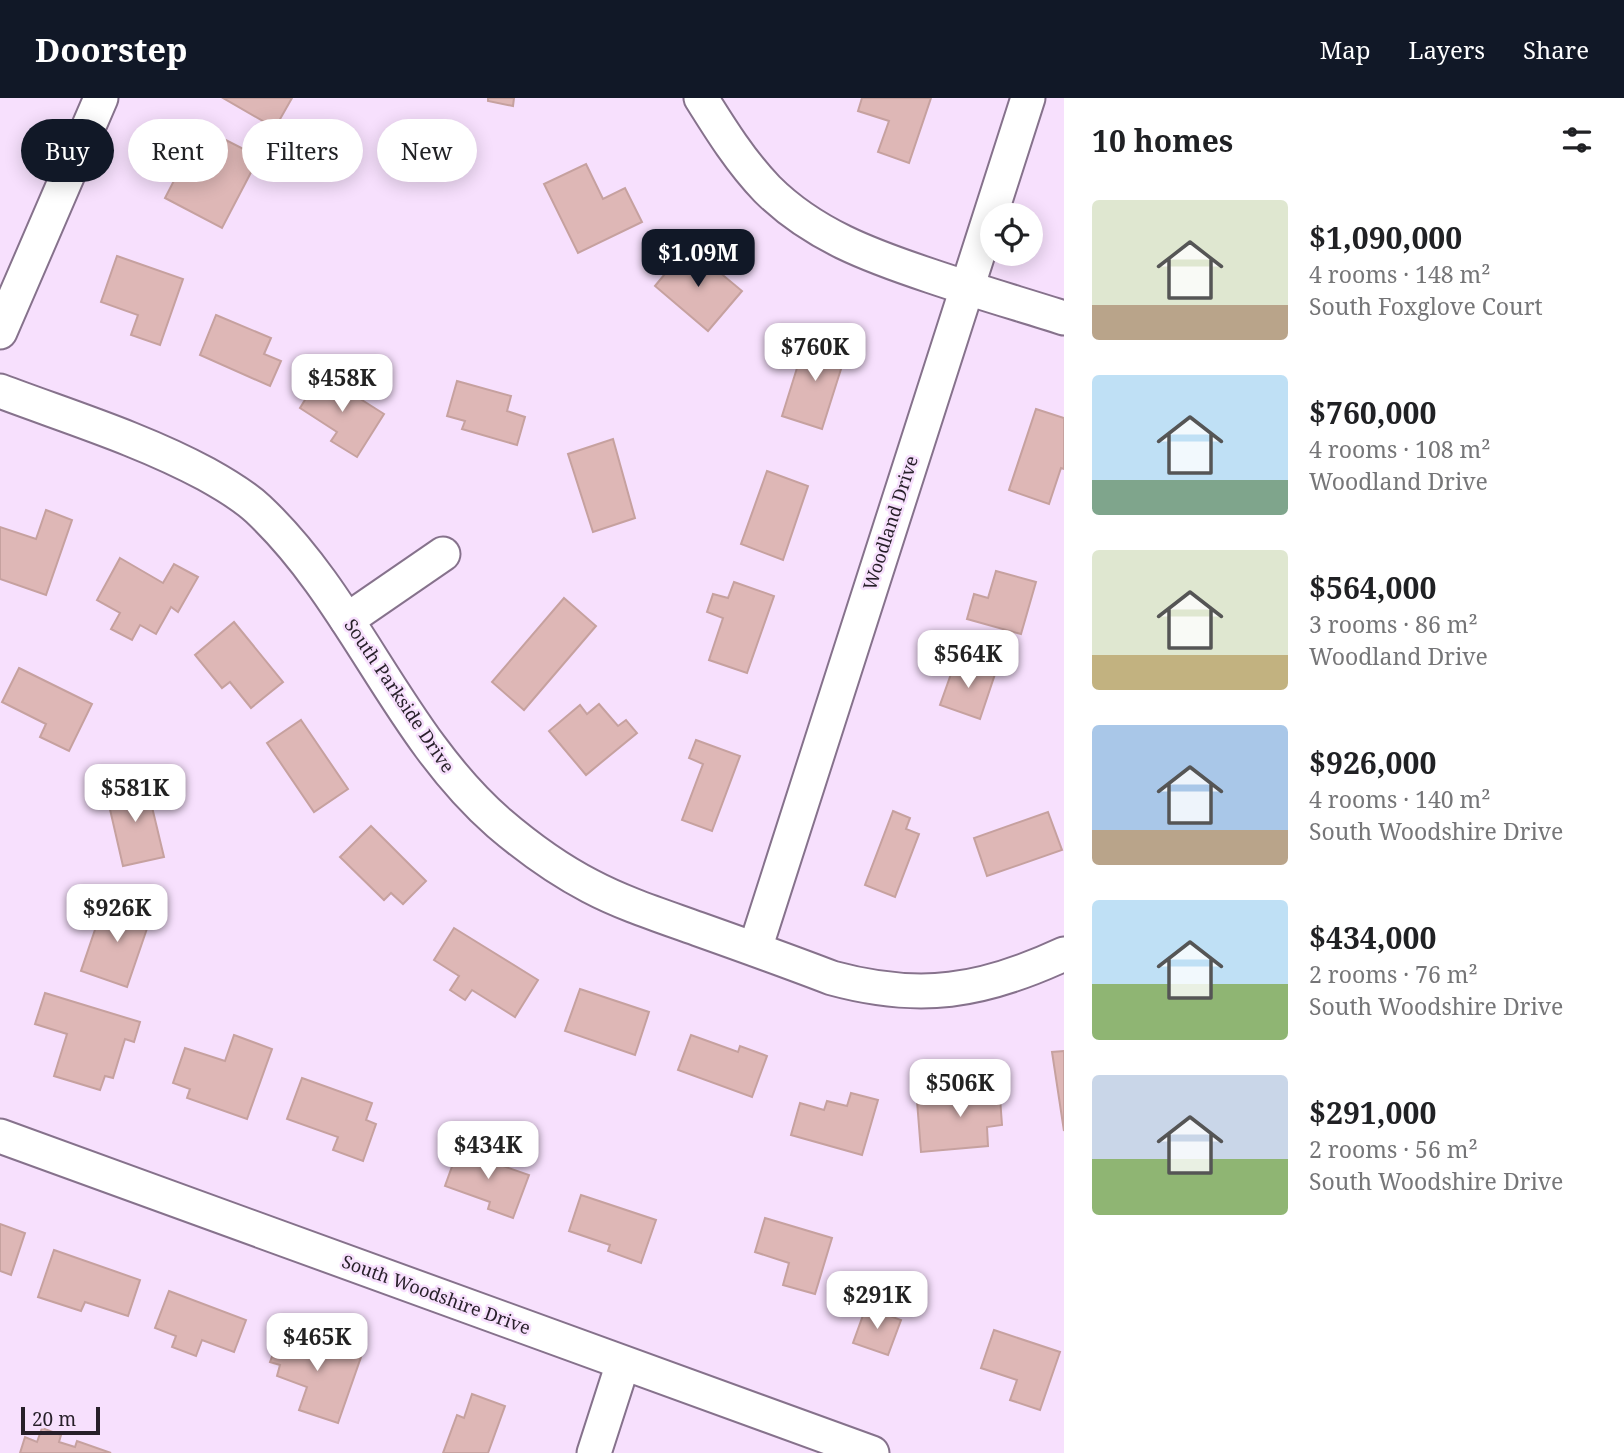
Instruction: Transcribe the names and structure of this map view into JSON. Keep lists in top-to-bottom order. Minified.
{"streets":{"street":["Woodland Drive","South Parkside Drive","South Woodshire Drive"]},"crossings":[["Woodland Drive","South Parkside Drive"]],"scale_bar":"20 m","page":{"header":"Doorstep","nav":["Map","Layers","Share"],"heading":"10 homes","chip":["Buy","Rent","Filters","New"],"list":[{"name":"$1,090,000","note":"4 rooms · 148 m² · South Foxglove Court"},{"name":"$760,000","note":"4 rooms · 108 m² · Woodland Drive"},{"name":"$564,000","note":"3 rooms · 86 m² · Woodland Drive"},{"name":"$926,000","note":"4 rooms · 140 m² · South Woodshire Drive"},{"name":"$434,000","note":"2 rooms · 76 m² · South Woodshire Drive"},{"name":"$291,000","note":"2 rooms · 56 m² · South Woodshire Drive"}],"price":["$1.09M","$760K","$458K","$564K","$581K","$926K","$506K","$434K","$291K","$465K"],"scale":"20 m"}}
